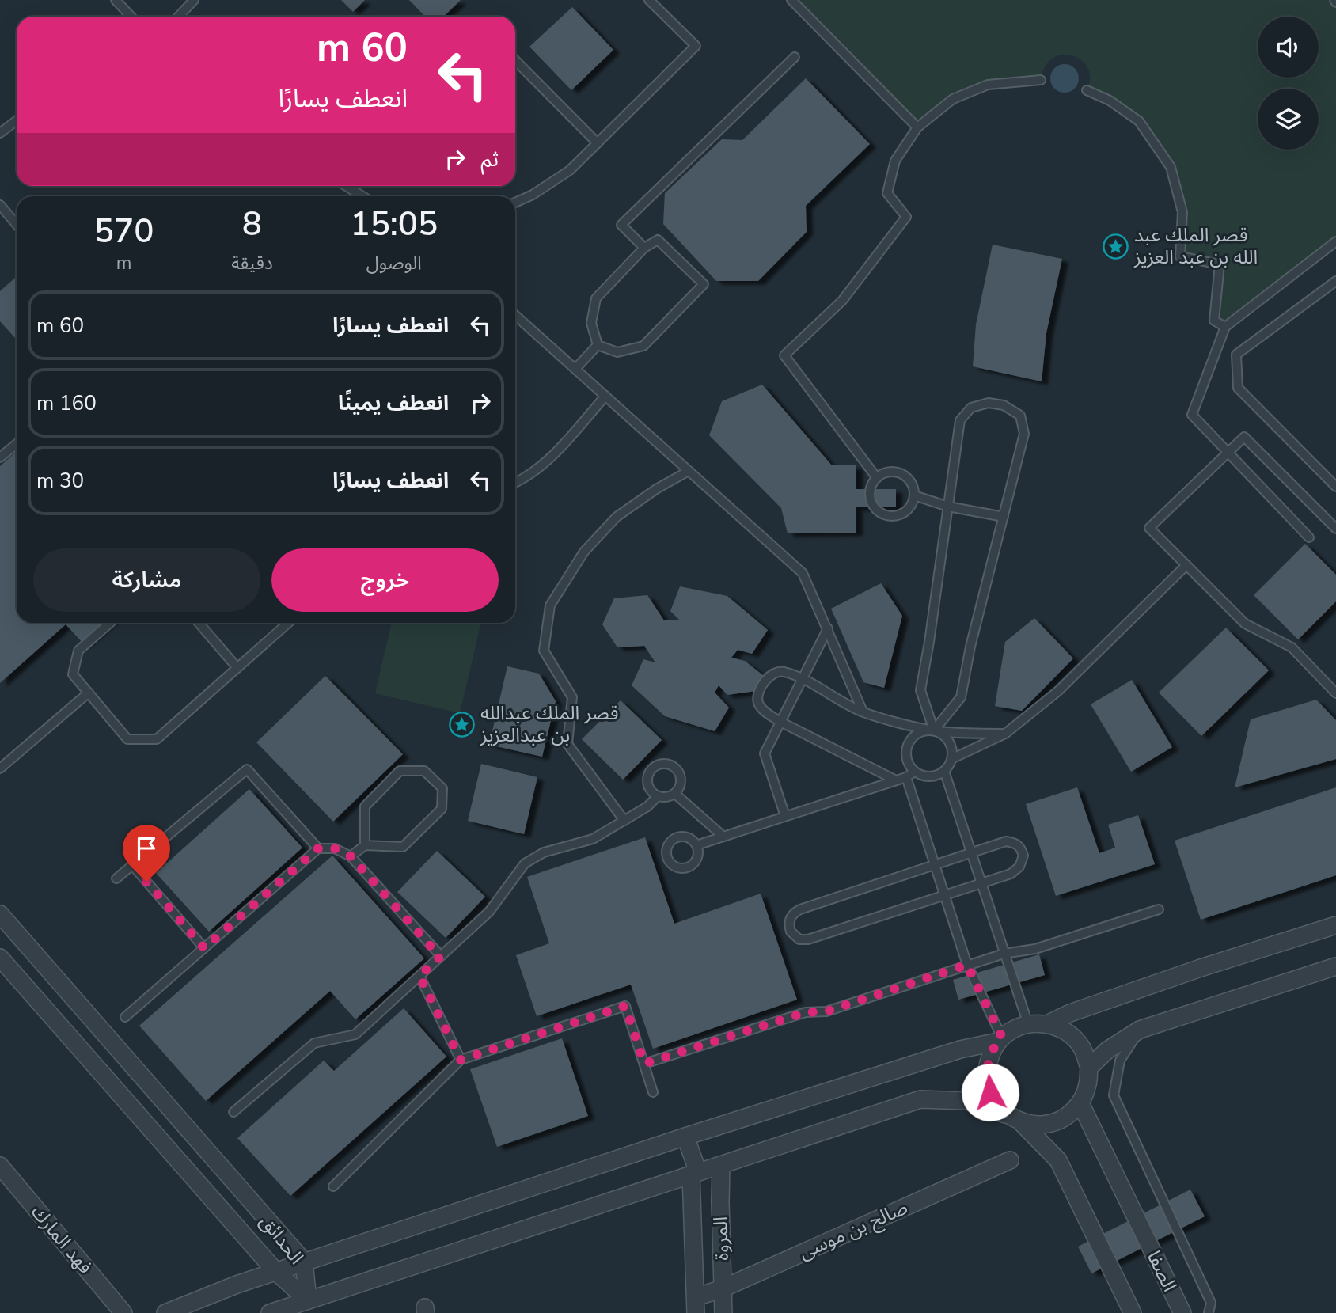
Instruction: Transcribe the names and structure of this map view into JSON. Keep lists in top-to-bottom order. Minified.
{"streets":{"street":["صالح بن موسى","المروة","فهد المارك","الحدائق","الصفا"]},"crossings":[["صالح بن موسى","المروة"]],"places":{"place":["قصر الملك عبد الله بن عبد العزيز","قصر الملك عبدالله بن عبدالعزيز"]},"page":{"turn":["60 m","انعطف يسارًا"],"then":"ثم","eta":["15:05","الوصول","8","دقيقة","570","m"],"list":[{"name":"انعطف يسارًا","value":"60 m"},{"name":"انعطف يمينًا","value":"160 m"},{"name":"انعطف يسارًا","value":"30 m"}],"buttons":["خروج","مشاركة"]}}
